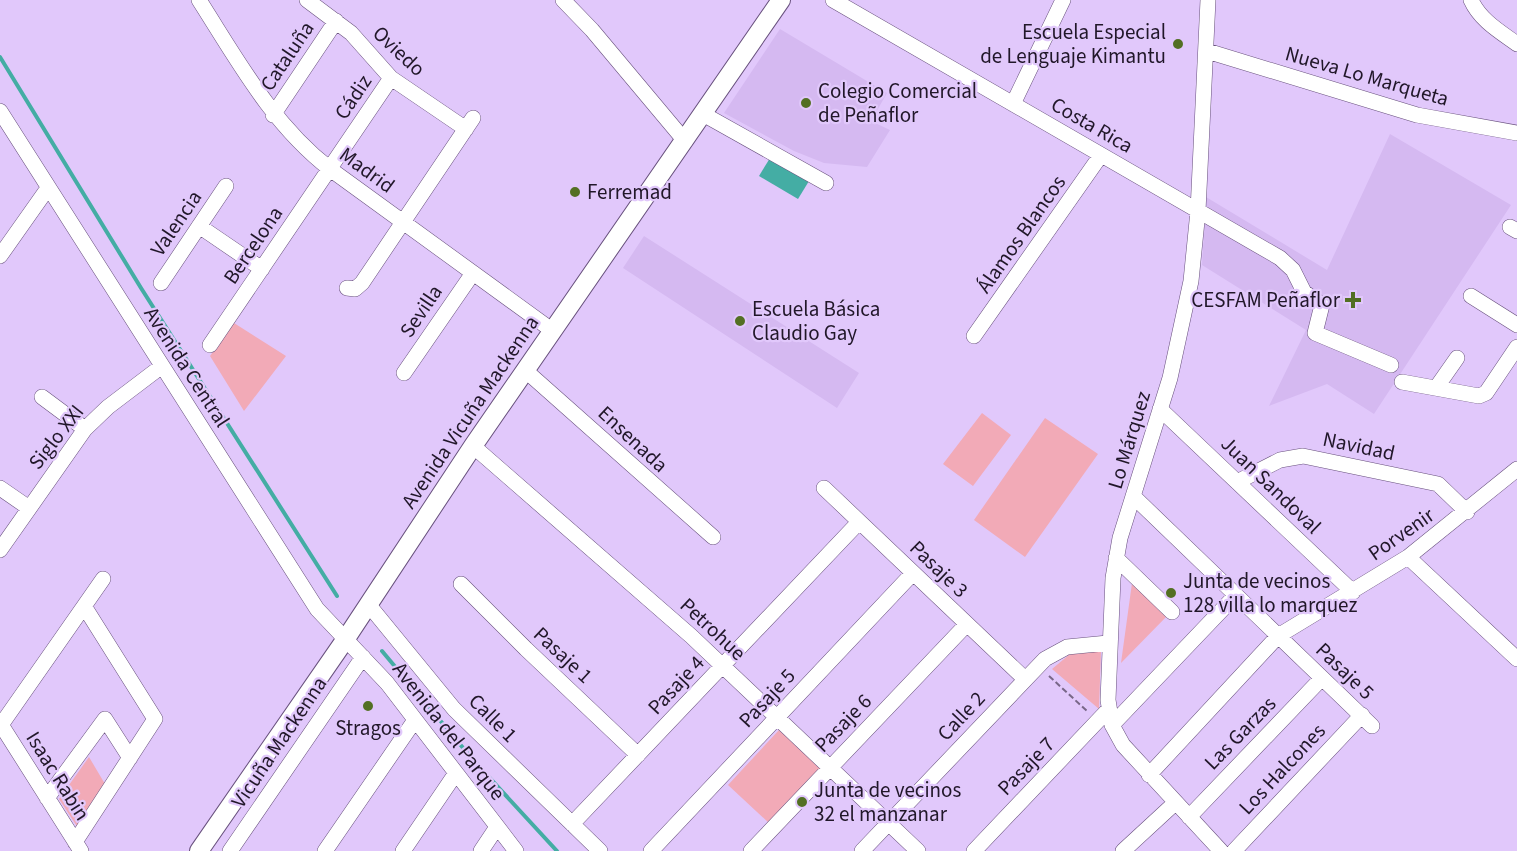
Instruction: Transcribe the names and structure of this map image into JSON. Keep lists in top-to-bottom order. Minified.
{"streets":{"main road":["Avenida Vicuña Mackenna"],"street":["Oviedo","Cataluña","Nueva Lo Marqueta","Cádiz","Costa Rica","Madrid","Valencia","Álamos Blancos","Bercelona","Sevilla","Avenida Central","Siglo XXI","Ensenada","Lo Márquez","Navidad","Juan Sandoval","Porvenir","Pasaje 3","Petrohue","Pasaje 1","Pasaje 5","Pasaje 4","Calle 2","Calle 1","Pasaje 6","Avenida del Parque","Las Garzas","Vicuña Mackenna","Pasaje 7","Los Halcones","Isaac Rabin"]},"crossings":[["Oviedo","Cataluña"],["Oviedo","Cádiz"],["Oviedo","Madrid"],["Cataluña","Madrid"],["Nueva Lo Marqueta","Lo Márquez"],["Cádiz","Madrid"],["Cádiz","Bercelona"],["Costa Rica","Álamos Blancos"],["Costa Rica","Lo Márquez"],["Madrid","Bercelona"],["Madrid","Sevilla"],["Madrid","Avenida Vicuña Mackenna"],["Avenida Central","Avenida Vicuña Mackenna"],["Avenida Central","Siglo XXI"],["Avenida Central","Avenida del Parque"],["Avenida Vicuña Mackenna","Ensenada"],["Avenida Vicuña Mackenna","Petrohue"],["Avenida Vicuña Mackenna","Calle 1"],["Avenida Vicuña Mackenna","Avenida del Parque"],["Lo Márquez","Juan Sandoval"],["Lo Márquez","Pasaje 5"],["Lo Márquez","Calle 2"],["Lo Márquez","Pasaje 7"],["Navidad","Juan Sandoval"],["Navidad","Porvenir"],["Juan Sandoval","Porvenir"],["Porvenir","Pasaje 5"],["Pasaje 3","Pasaje 5"],["Pasaje 3","Pasaje 4"],["Pasaje 3","Calle 2"],["Pasaje 3","Pasaje 6"],["Petrohue","Pasaje 5"],["Petrohue","Pasaje 4"],["Petrohue","Calle 2"],["Petrohue","Pasaje 6"],["Pasaje 1","Pasaje 4"],["Pasaje 5","Las Garzas"],["Pasaje 5","Pasaje 7"],["Pasaje 5","Los Halcones"],["Pasaje 4","Calle 1"],["Avenida del Parque","Vicuña Mackenna"]],"places":{"other":["Escuela Especial de Lenguaje Kimantu","Colegio Comercial de Peñaflor","Ferremad","Escuela Básica Claudio Gay","Junta de vecinos 128 villa lo marquez","Stragos","Junta de vecinos 32 el manzanar"],"health":["CESFAM Peñaflor"]}}
